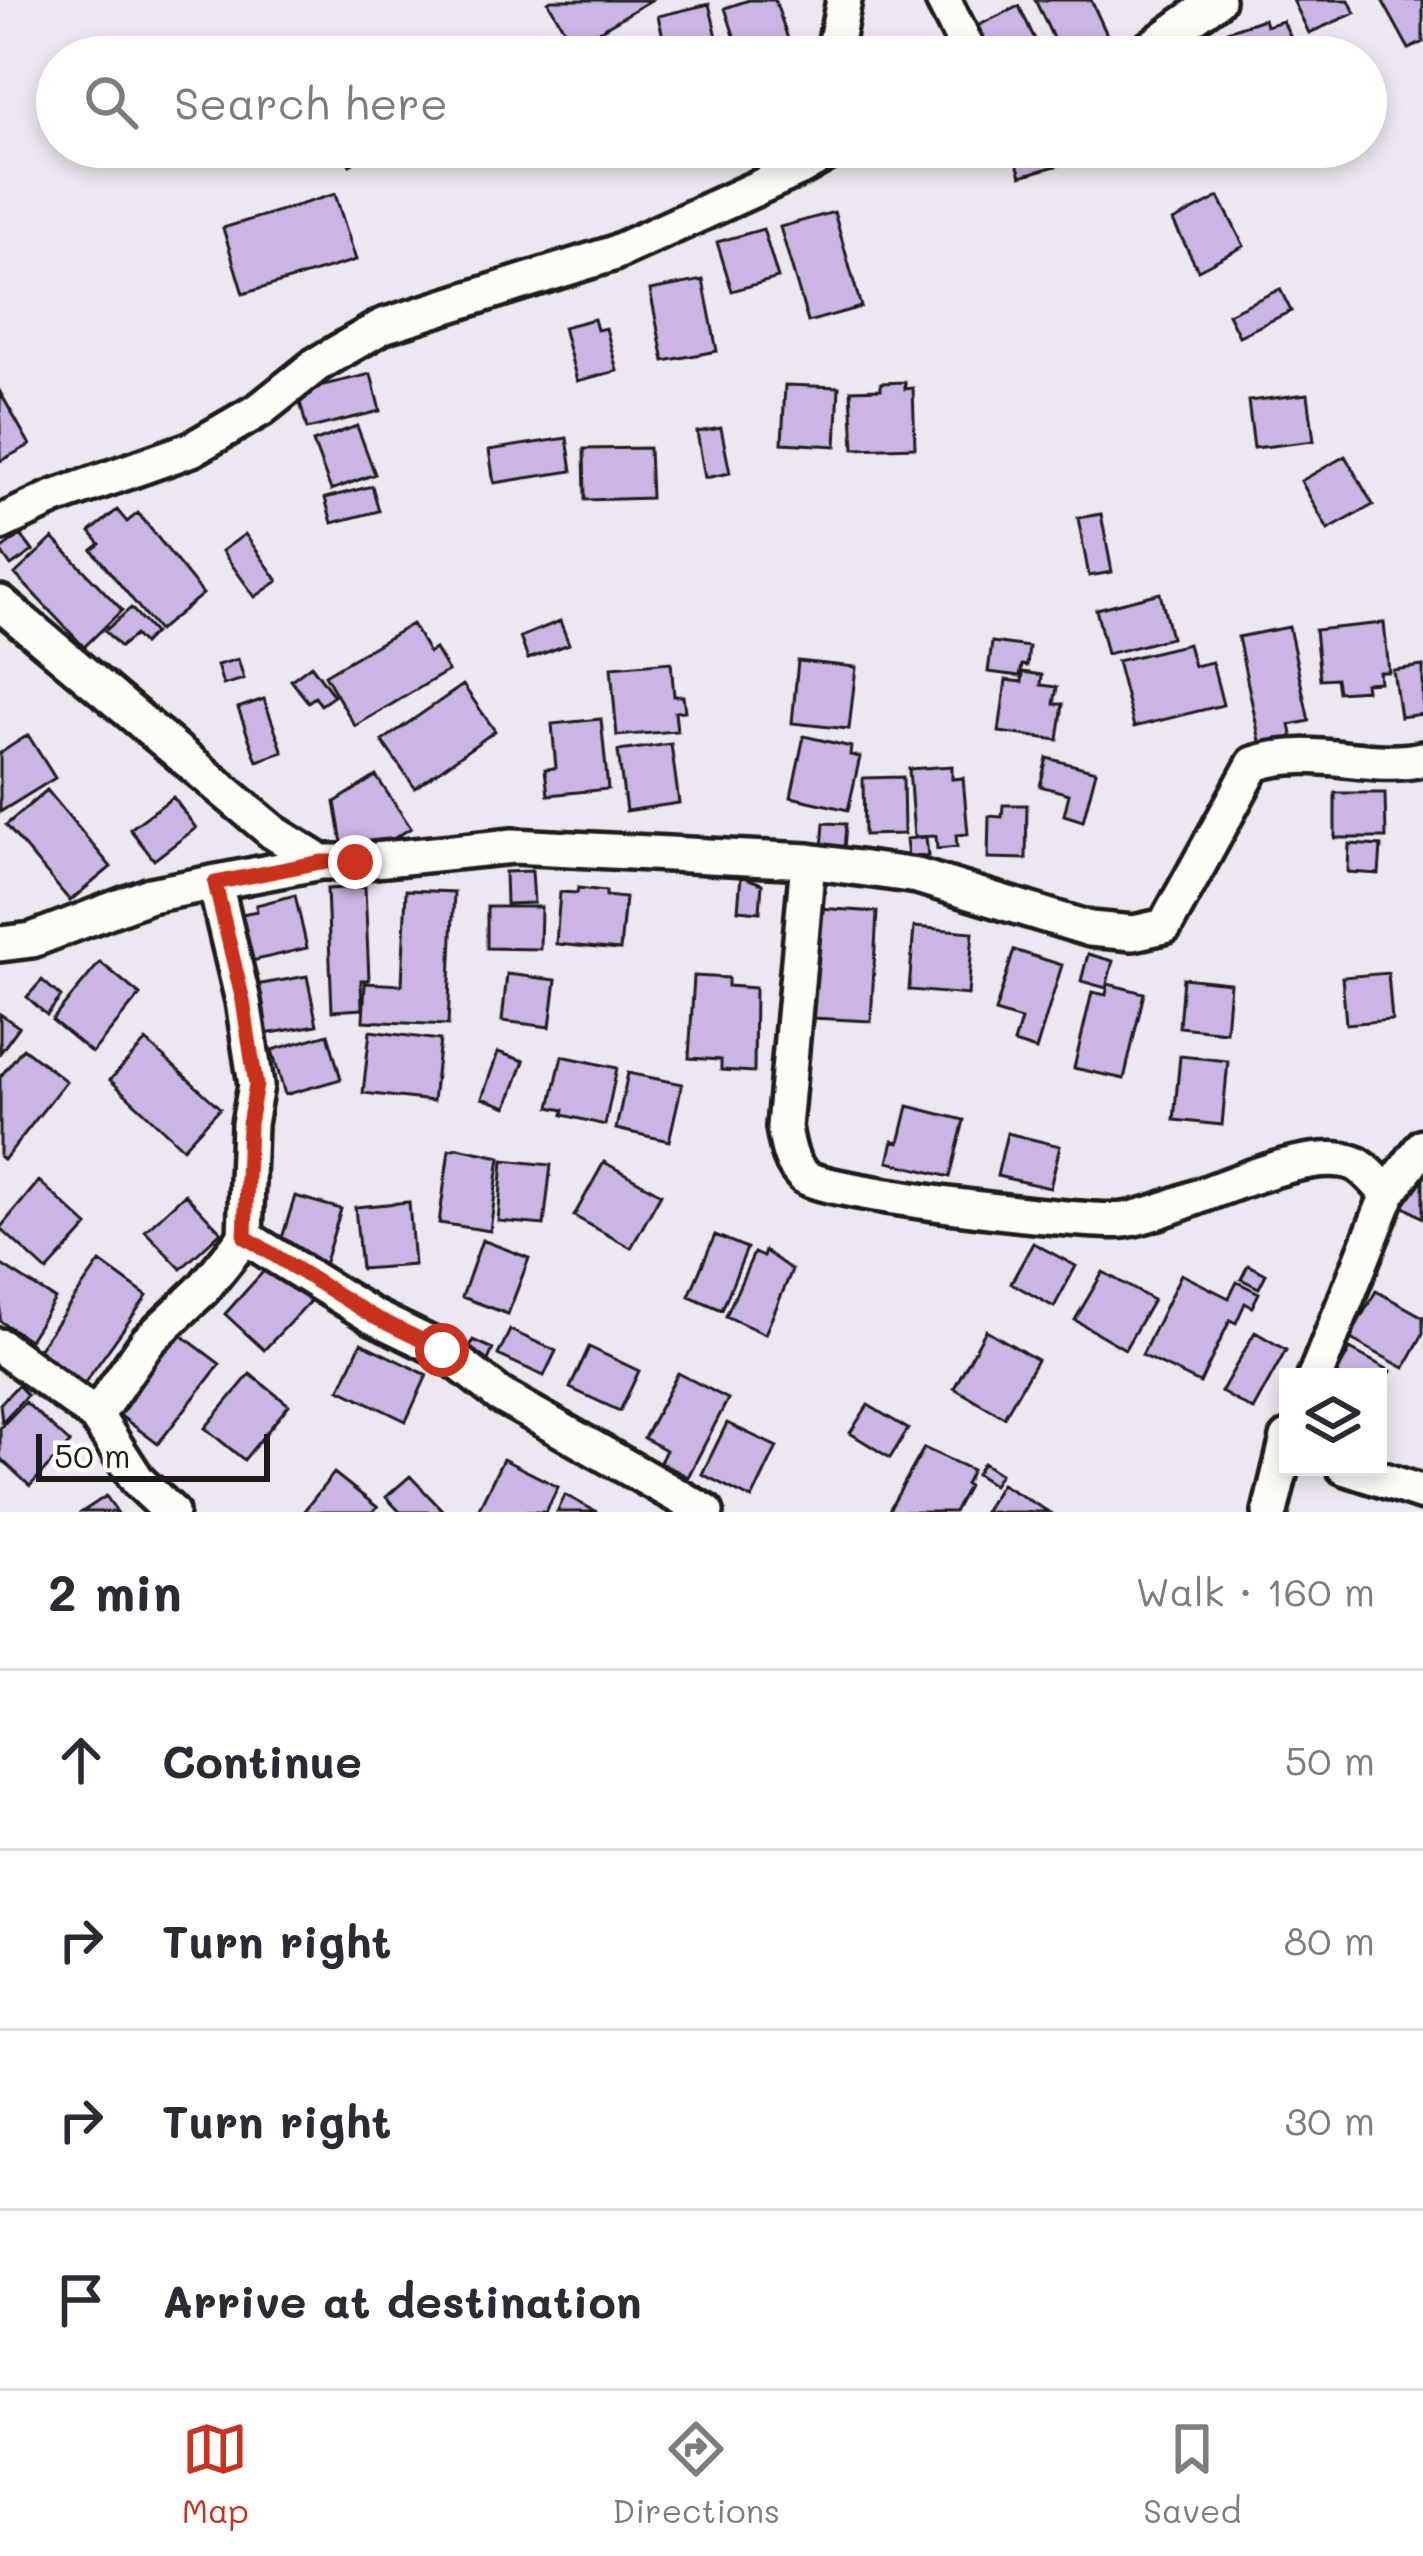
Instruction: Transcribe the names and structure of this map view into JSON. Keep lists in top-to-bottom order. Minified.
{"scale_bar":"50 m","page":{"search":"Search here","scale":"50 m","heading":["2 min","Walk · 160 m"],"list":[["Continue","50 m"],["Turn right","80 m"],["Turn right","30 m"],"Arrive at destination"],"nav":["Map","Directions","Saved"]}}
